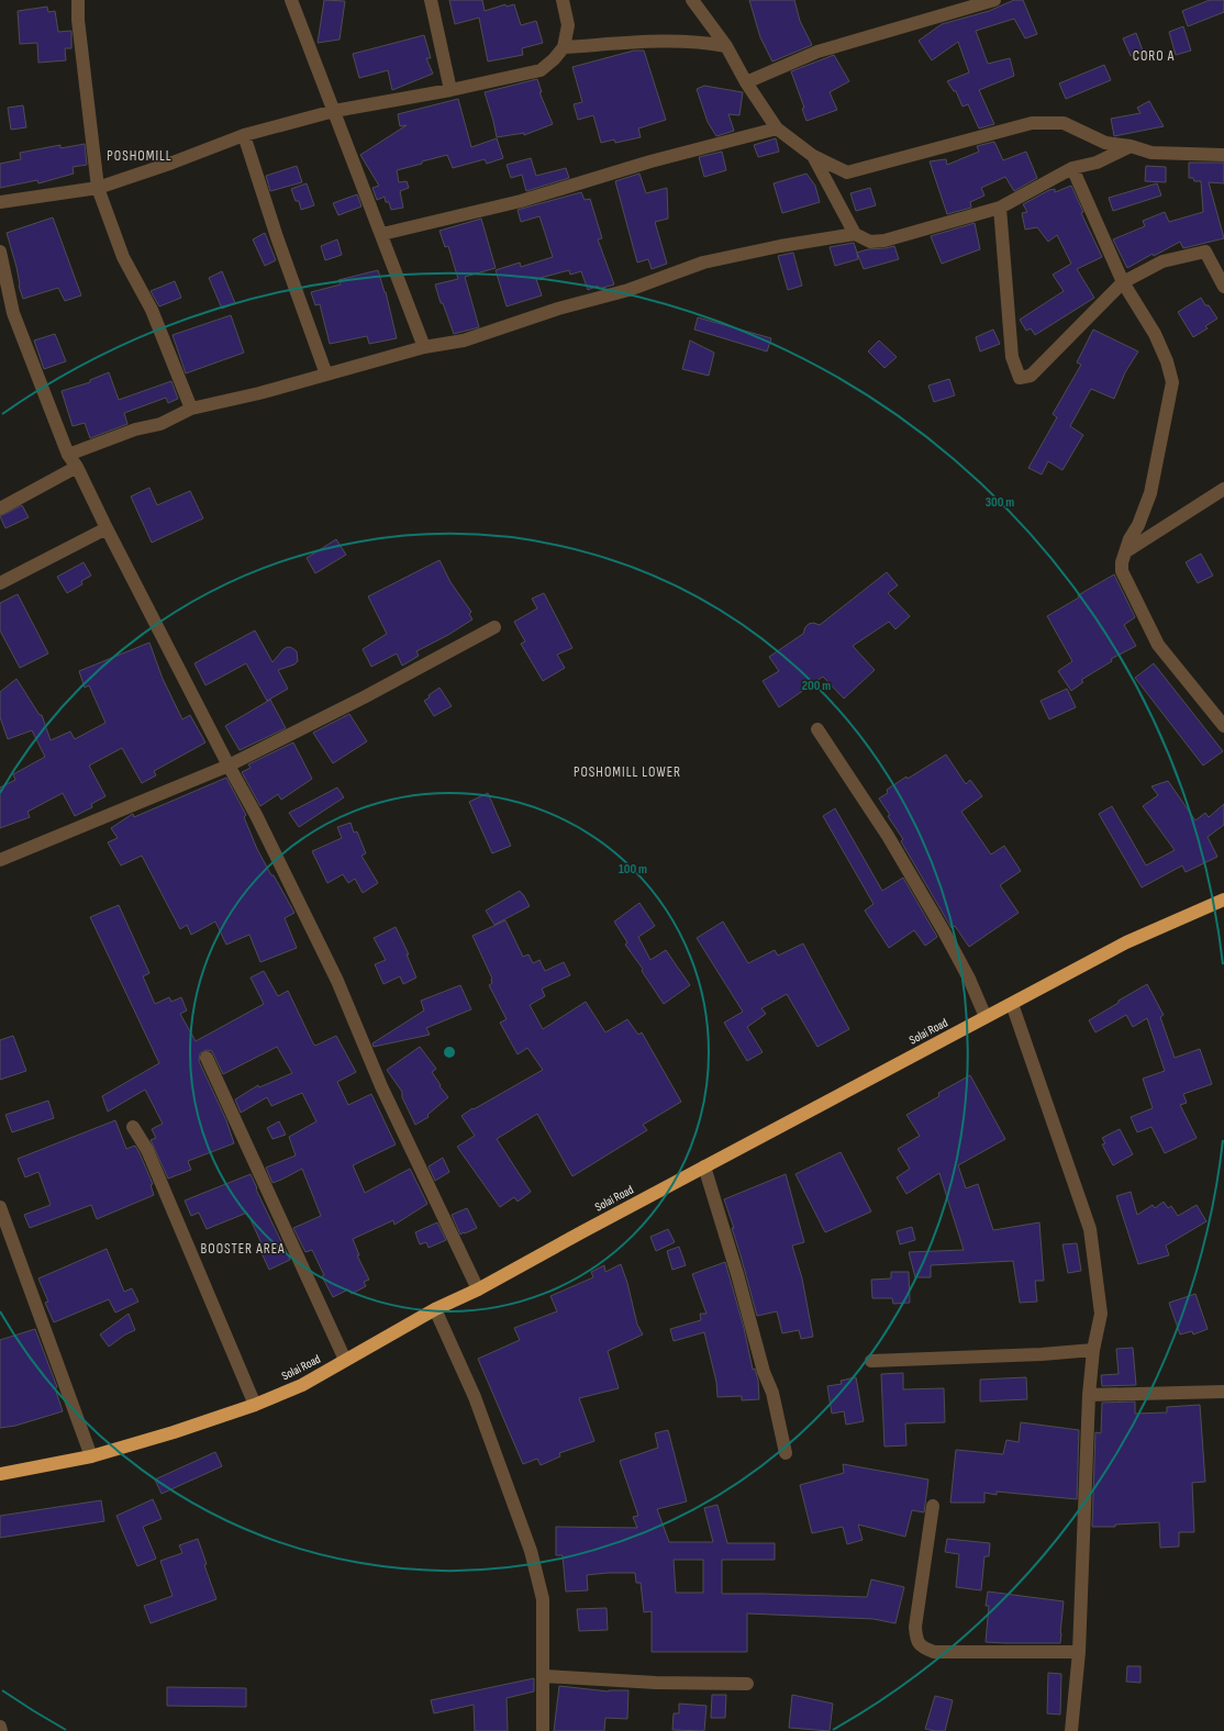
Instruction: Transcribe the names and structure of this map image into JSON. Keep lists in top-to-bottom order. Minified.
{"streets":{"highway":["Solai Road"]},"districts":["CORO A","POSHOMILL","POSHOMILL LOWER","BOOSTER AREA"],"rings":["300 m","200 m","100 m"]}
